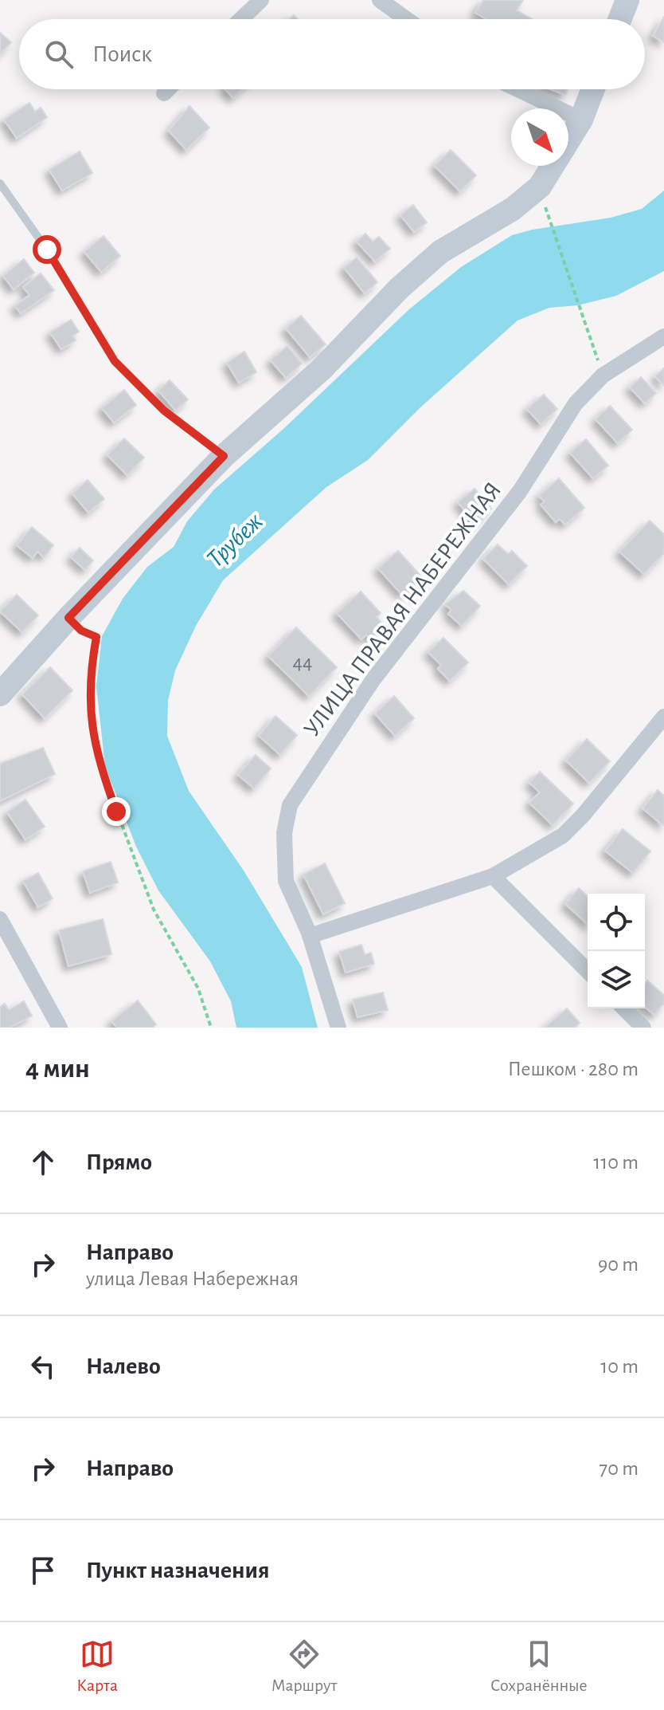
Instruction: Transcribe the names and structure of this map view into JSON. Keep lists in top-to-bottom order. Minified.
{"streets":{"street":["УЛИЦА ПРАВАЯ НАБЕРЕЖНАЯ"]},"water":["Трубеж"],"house_numbers":["44"],"north":"bottom right","page":{"search":"Поиск","heading":["4 мин","Пешком · 280 m"],"list":[["Прямо","110 m"],["Направо","улица Левая Набережная","90 m"],["Налево","10 m"],["Направо","70 m"],"Пункт назначения"],"nav":["Карта","Маршрут","Сохранённые"]}}
